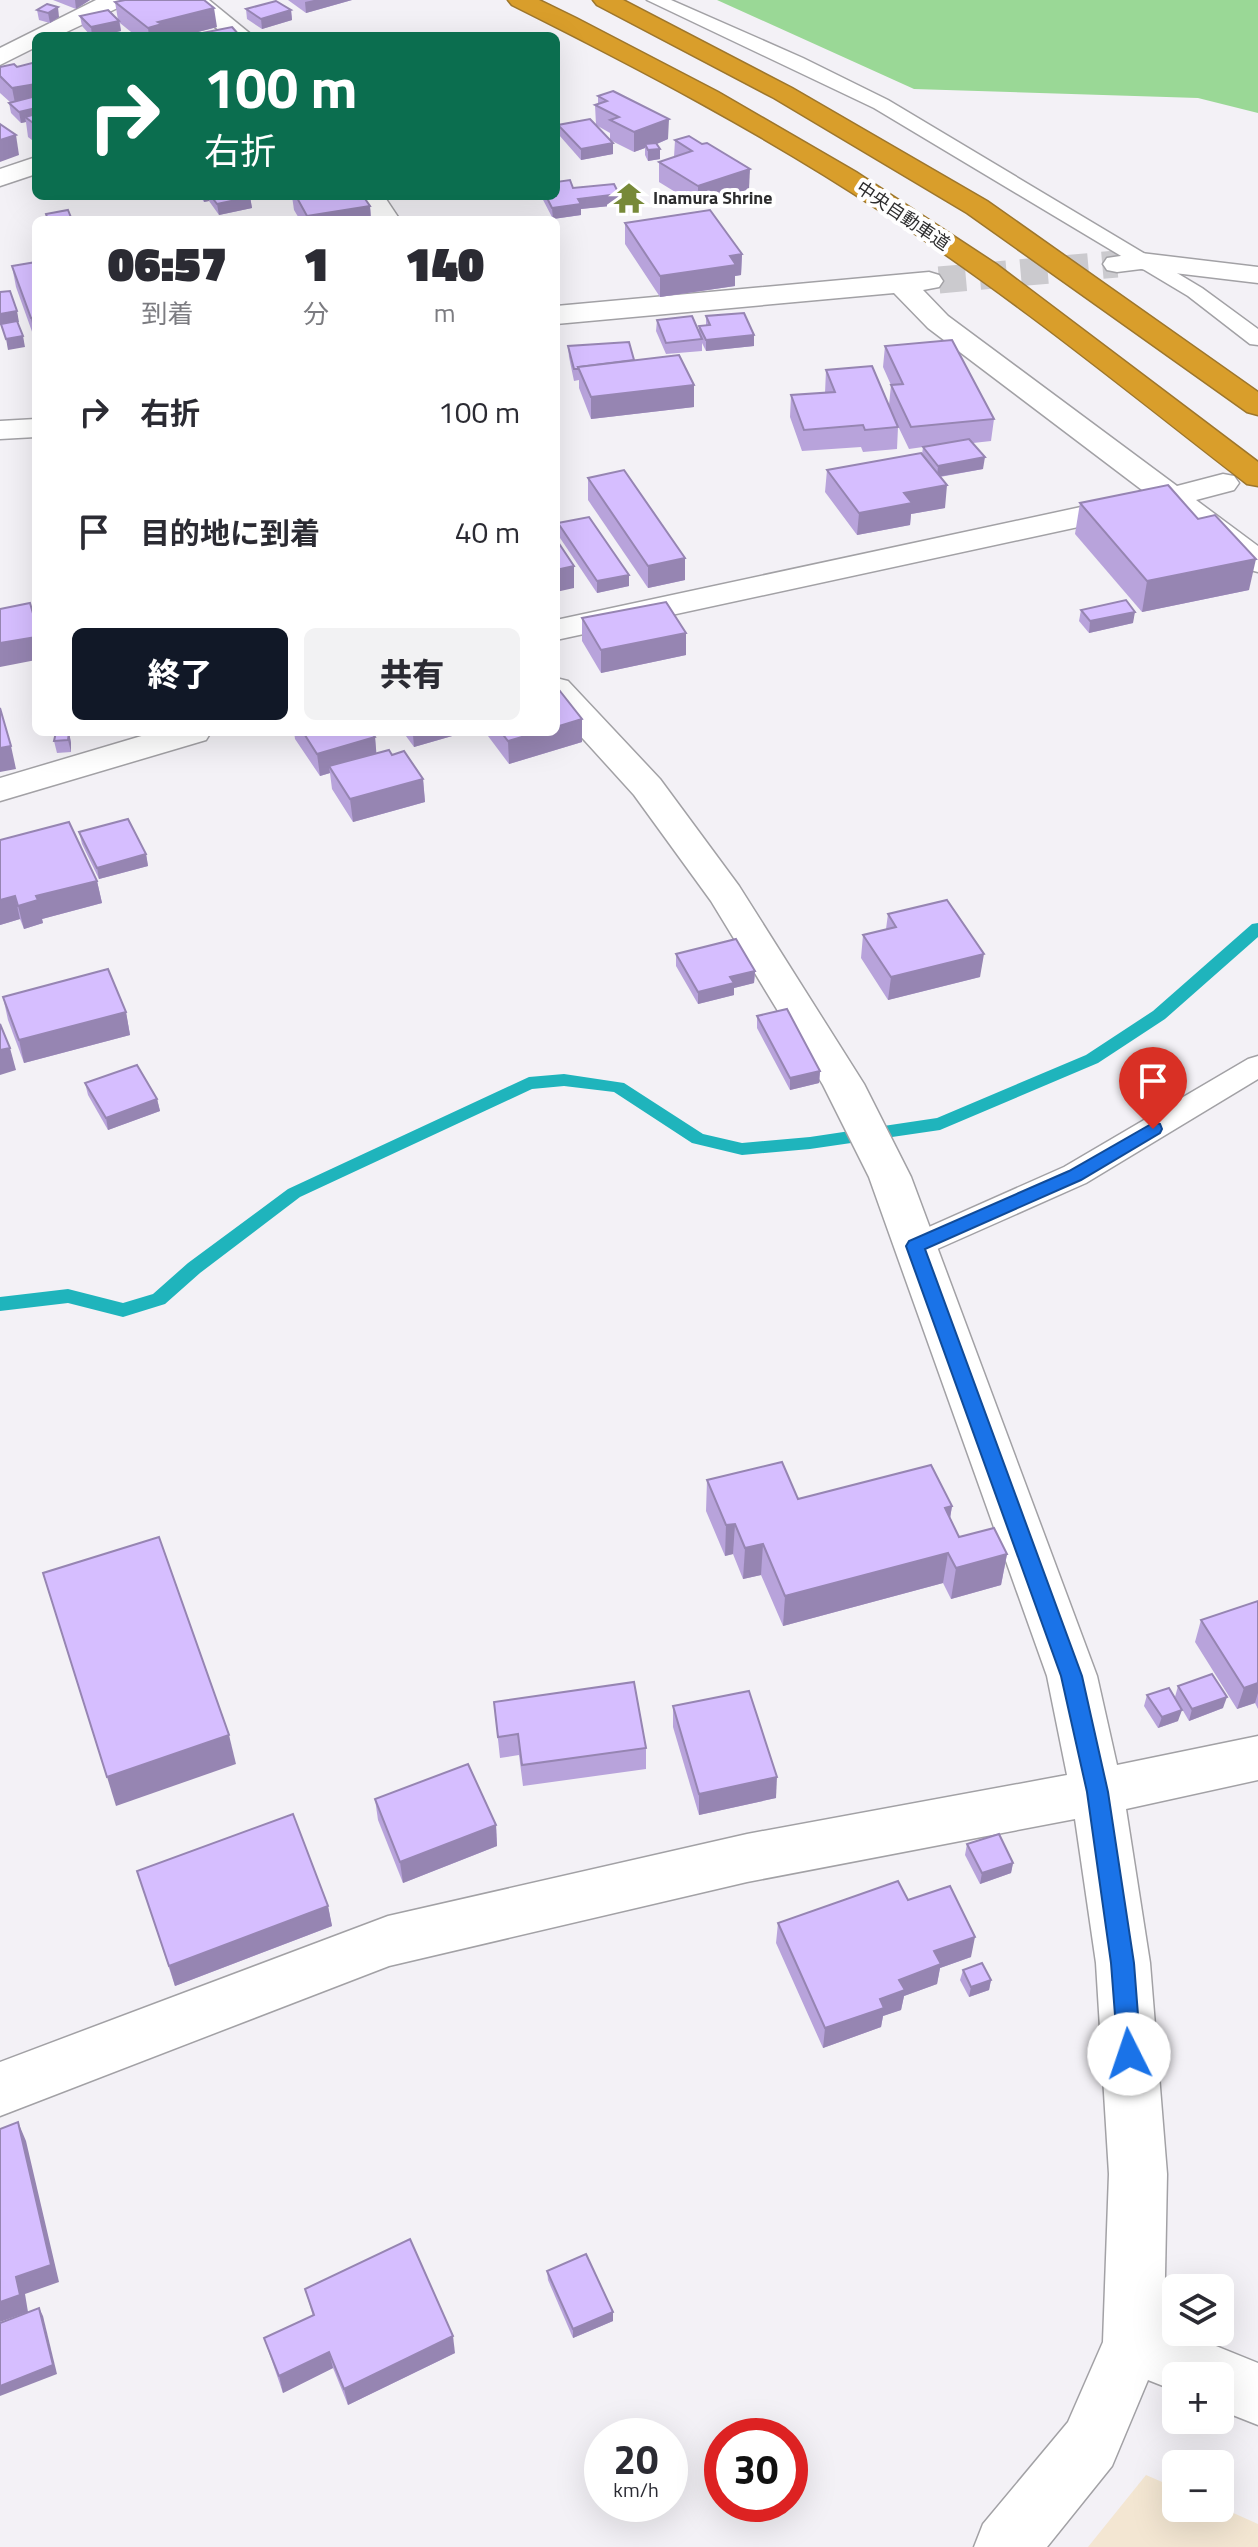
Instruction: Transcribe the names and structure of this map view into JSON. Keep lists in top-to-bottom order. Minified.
{"streets":{"highway":["中央自動車道"]},"places":{"temple":["Inamura Shrine"]},"page":{"turn":["100 m","右折"],"eta":["06:57","到着","1","分","140","m"],"list":[{"name":"右折","value":"100 m"},{"name":"目的地に到着","value":"40 m"}],"buttons":["終了","共有"],"map_buttons":["+","−"],"speed":"20 km/h","limit":"30"}}
